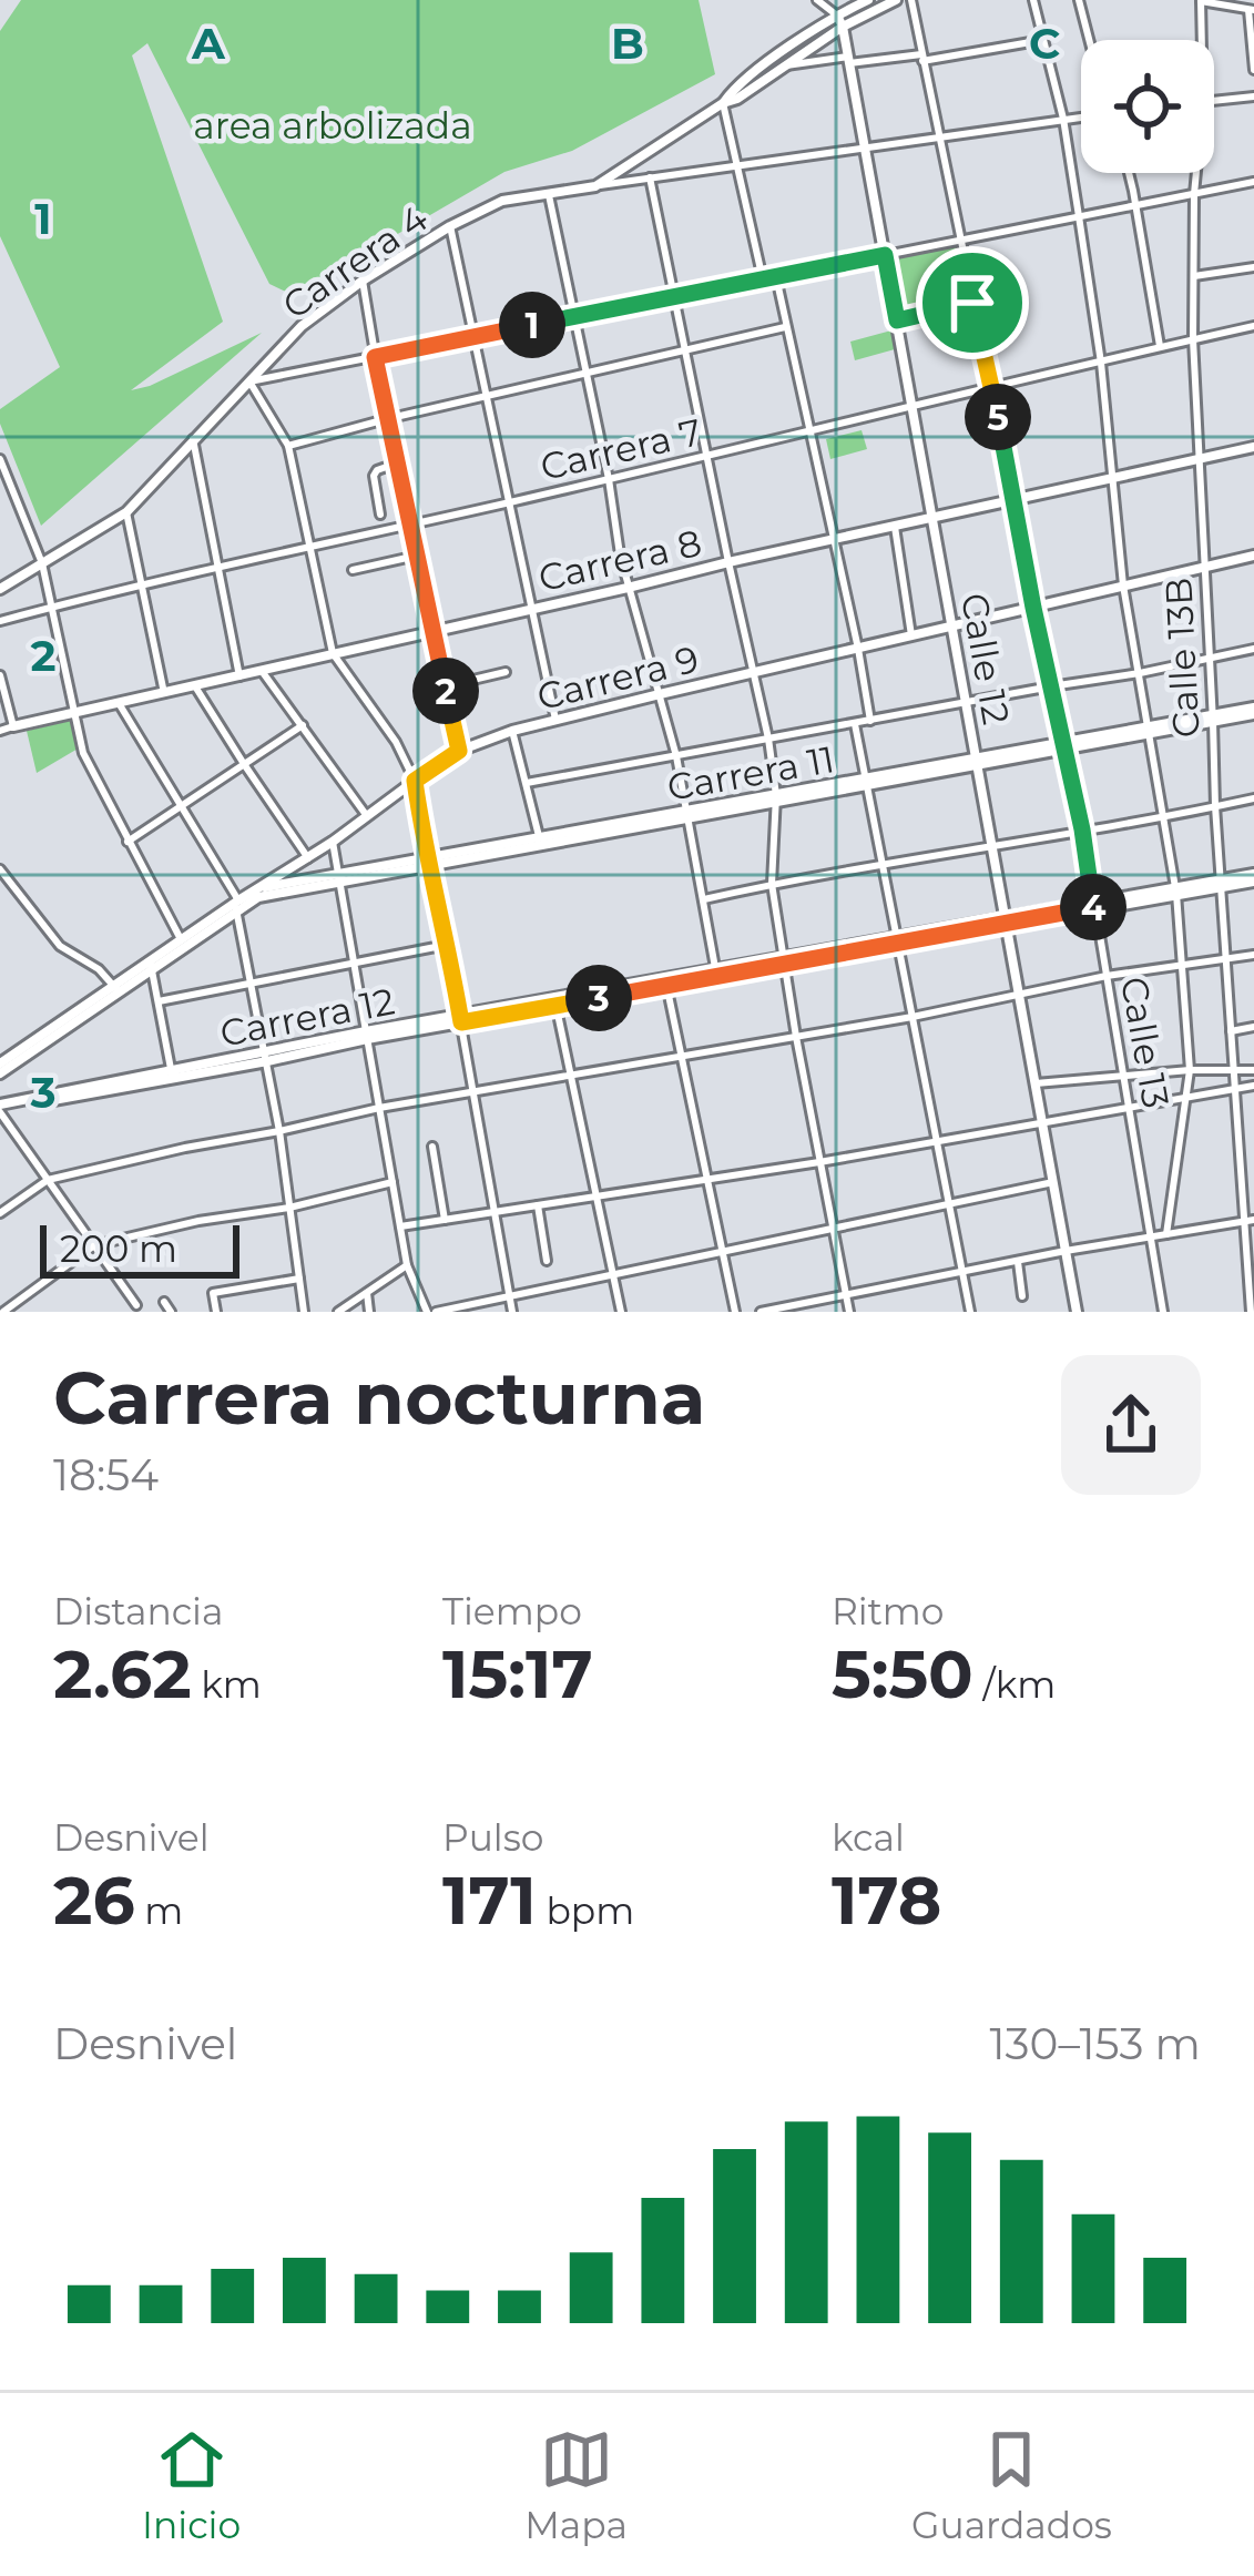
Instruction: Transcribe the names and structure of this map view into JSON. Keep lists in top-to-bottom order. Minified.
{"streets":{"street":["Carrera 4","Carrera 7","Carrera 8","Calle 13B","Calle 12","Carrera 9","Carrera 11","Carrera 12","Calle 13"]},"crossings":[["Carrera 4","Calle 12"],["Carrera 7","Calle 13B"],["Carrera 7","Calle 12"],["Carrera 7","Calle 13"],["Carrera 8","Calle 13B"],["Carrera 8","Calle 12"],["Carrera 8","Calle 13"],["Calle 13B","Carrera 9"],["Calle 13B","Carrera 11"],["Calle 13B","Carrera 12"],["Calle 12","Carrera 9"],["Calle 12","Carrera 11"],["Calle 12","Carrera 12"],["Carrera 9","Carrera 11"],["Carrera 9","Calle 13"],["Carrera 11","Calle 13"],["Carrera 12","Calle 13"]],"parks":["area arbolizada"],"scale_bar":"200 m","page":{"pins":["1","5","2","4","3"],"scale":"200 m","heading":["Carrera nocturna","18:54"],"stats":[["Distancia","2.62 km"],["Tiempo","15:17"],["Ritmo","5:50 /km"],["Desnivel","26 m"],["Pulso","171 bpm"],["kcal","178"]],"chart":["Desnivel","130–153 m"],"tabs":["Inicio","Mapa","Guardados"]},"grid":{"columns":["A","B","C"],"rows":["1","2","3"]}}
